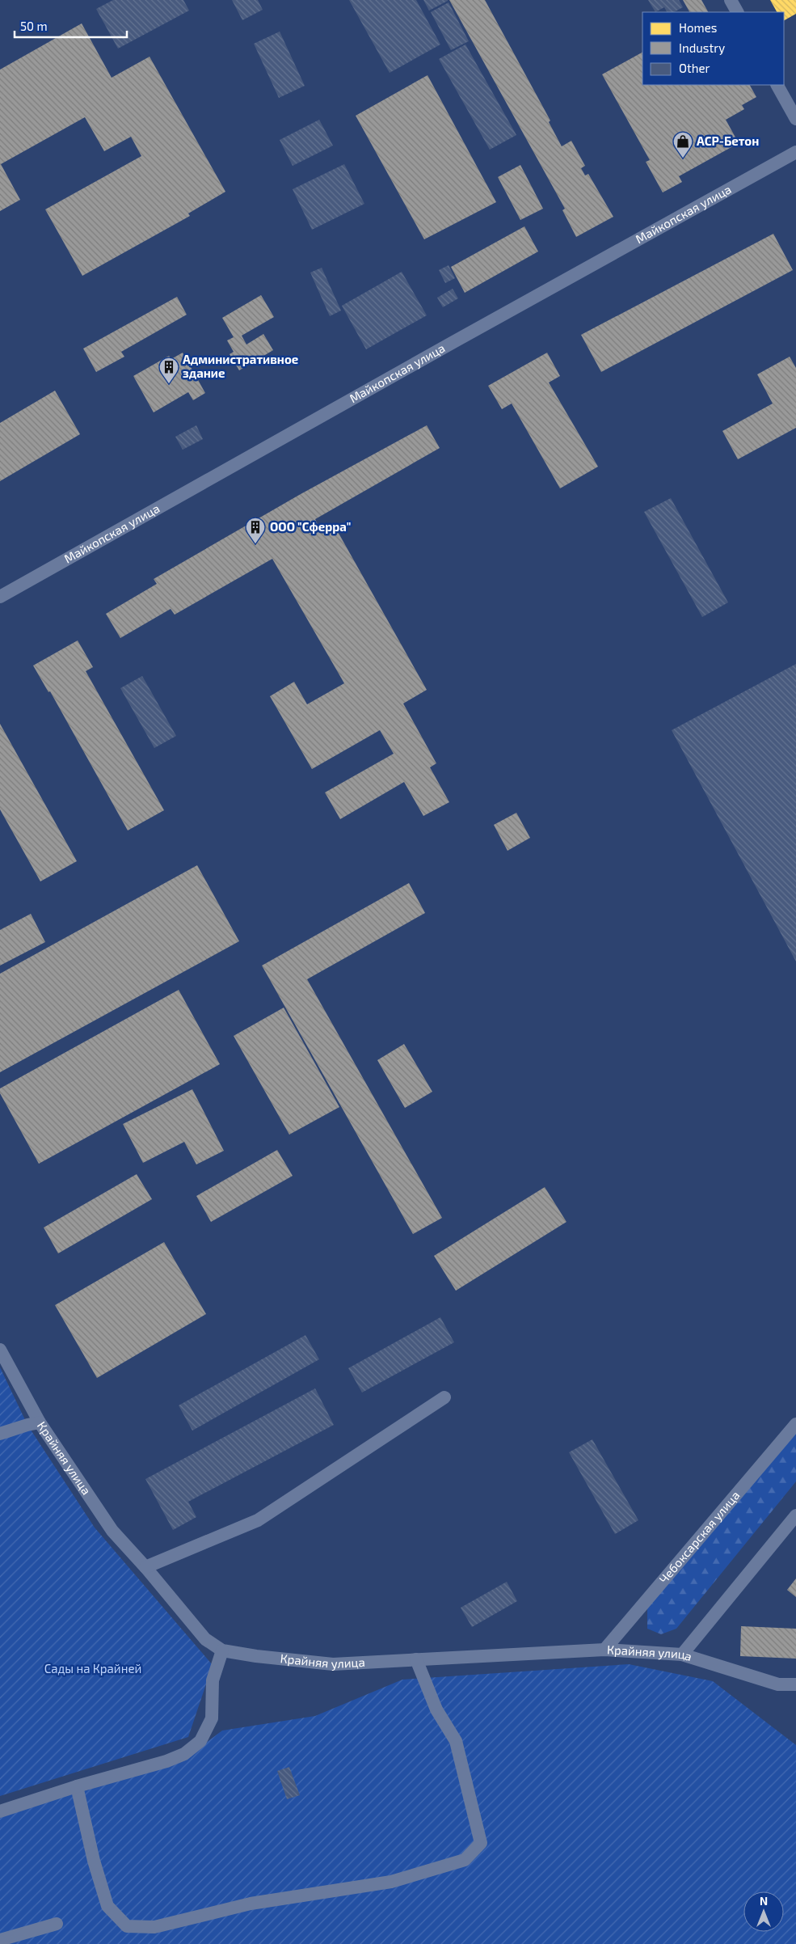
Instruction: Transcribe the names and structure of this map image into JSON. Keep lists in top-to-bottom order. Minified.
{"streets":{"street":["Майкопская улица","Крайняя улица","Чебоксарская улица"]},"crossings":[["Крайняя улица","Чебоксарская улица"]],"parks":["Сады на Крайней"],"places":{"shop":["АСР-Бетон"],"building":["Административное здание","ООО \"Сферра\""]},"legend":["Homes","Industry","Other"],"scale_bar":"50 m","north":"top"}
